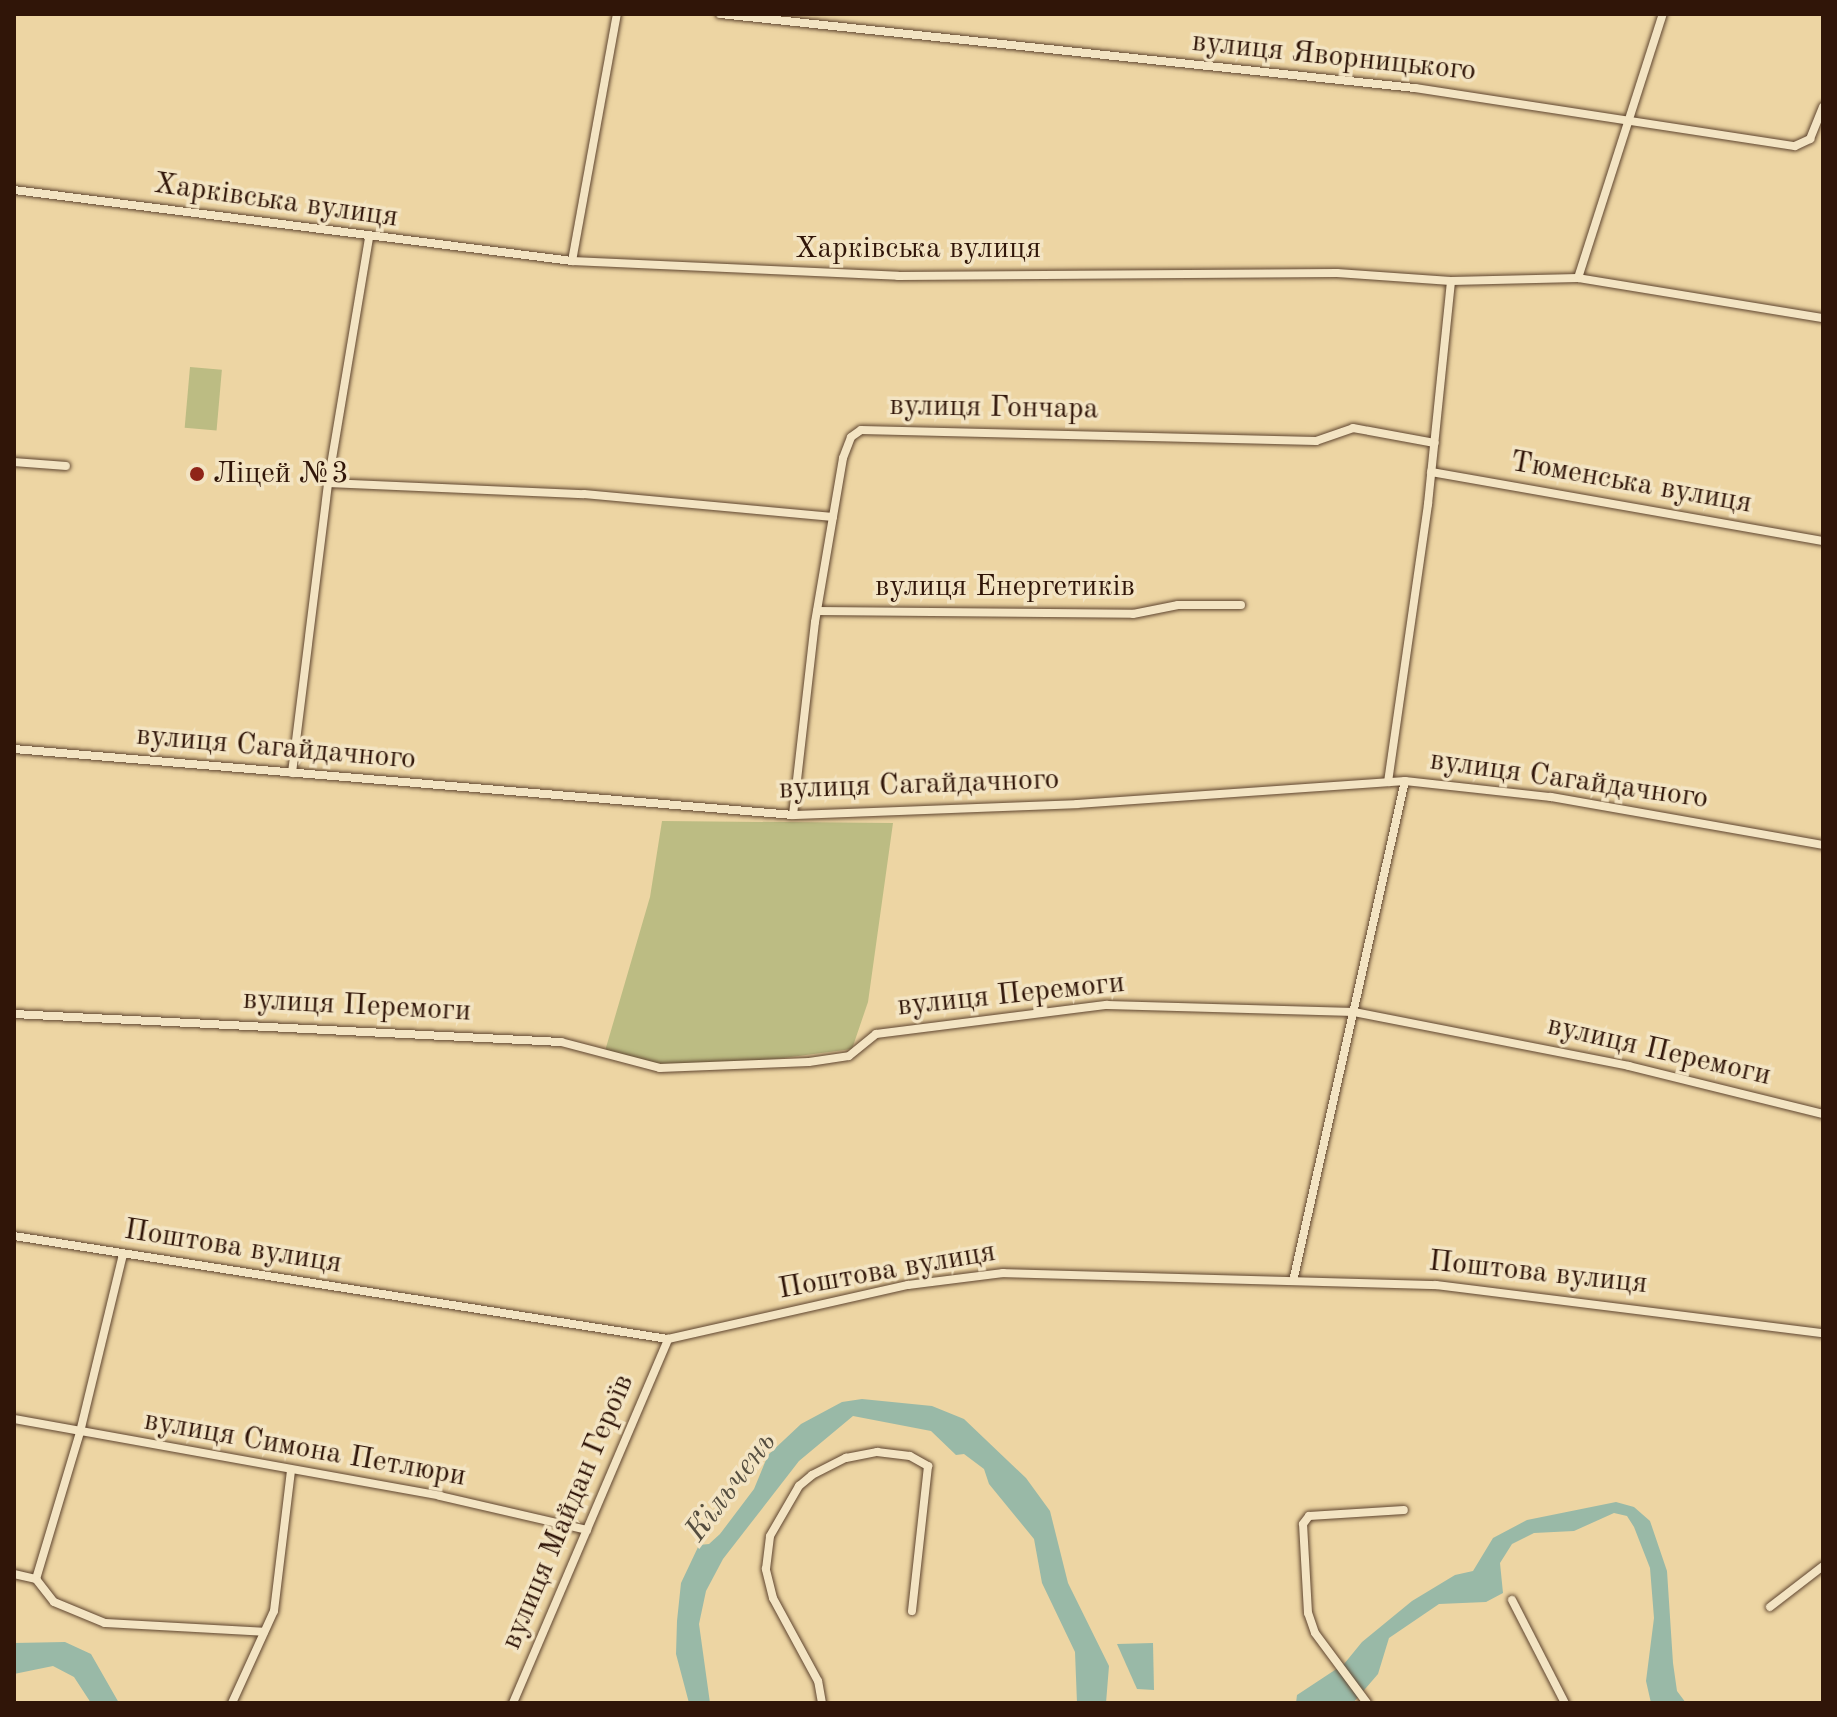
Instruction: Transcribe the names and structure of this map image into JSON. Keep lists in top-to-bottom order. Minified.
{"streets":{"street":["вулиця Яворницького","Харківська вулиця","вулиця Гончара","Тюменська вулиця","вулиця Енергетиків","вулиця Сагайдачного","вулиця Перемоги","Поштова вулиця","вулиця Симона Петлюри","вулиця Майдан Героїв"]},"crossings":[["вулиця Гончара","вулиця Енергетиків"],["вулиця Гончара","вулиця Сагайдачного"],["Поштова вулиця","вулиця Майдан Героїв"],["вулиця Симона Петлюри","вулиця Майдан Героїв"]],"water":["Кільчень"],"places":["Ліцей №3"]}
